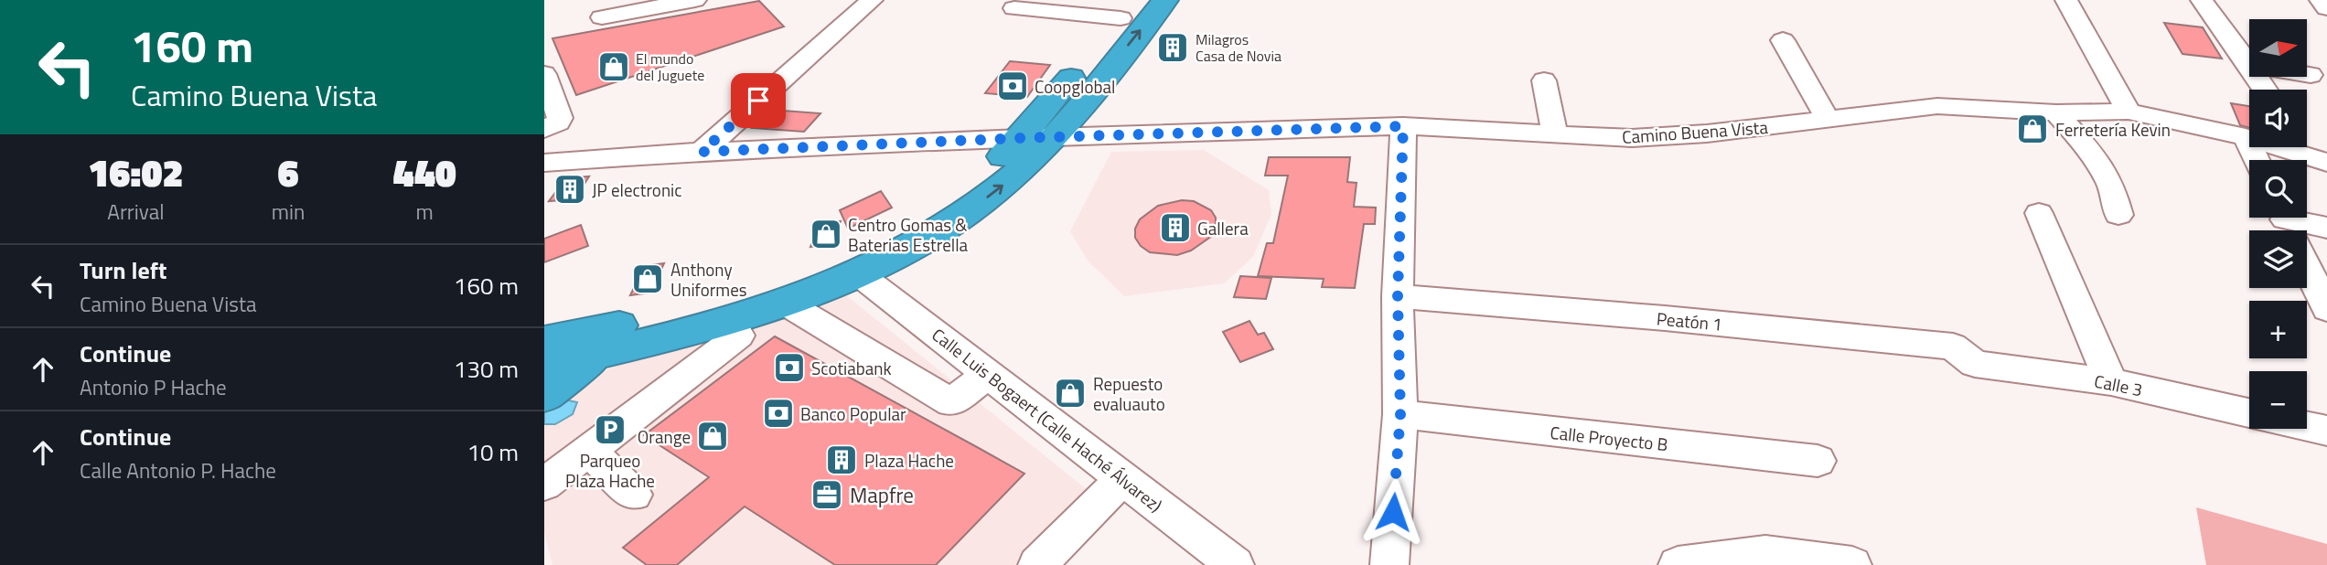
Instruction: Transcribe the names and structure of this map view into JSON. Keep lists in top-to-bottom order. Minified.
{"streets":{"street":["Camino Buena Vista","Peatón 1","Calle 3","Calle Luis Bogaert (Calle Haché Álvarez)","Calle Proyecto B"]},"crossings":[["Peatón 1","Calle 3"]],"places":{"building":["Milagros Casa de Novia","JP electronic","Gallera","Plaza Hache"],"shop":["El mundo del Juguete","Ferretería Kevin","Centro Gomas & Baterias Estrella","Anthony Uniformes","Repuesto evaluauto","Orange"],"bank":["Coopglobal","Scotiabank","Banco Popular"],"parking":["Parqueo Plaza Hache"],"office":["Mapfre"]},"north":"right","page":{"turn":["160 m","Camino Buena Vista"],"map_buttons":["+","−"],"eta":["16:02","Arrival","6","min","440","m"],"list":[{"name":"Turn left","note":"Camino Buena Vista","value":"160 m"},{"name":"Continue","note":"Antonio P Hache","value":"130 m"},{"name":"Continue","note":"Calle Antonio P. Hache","value":"10 m"}]}}
